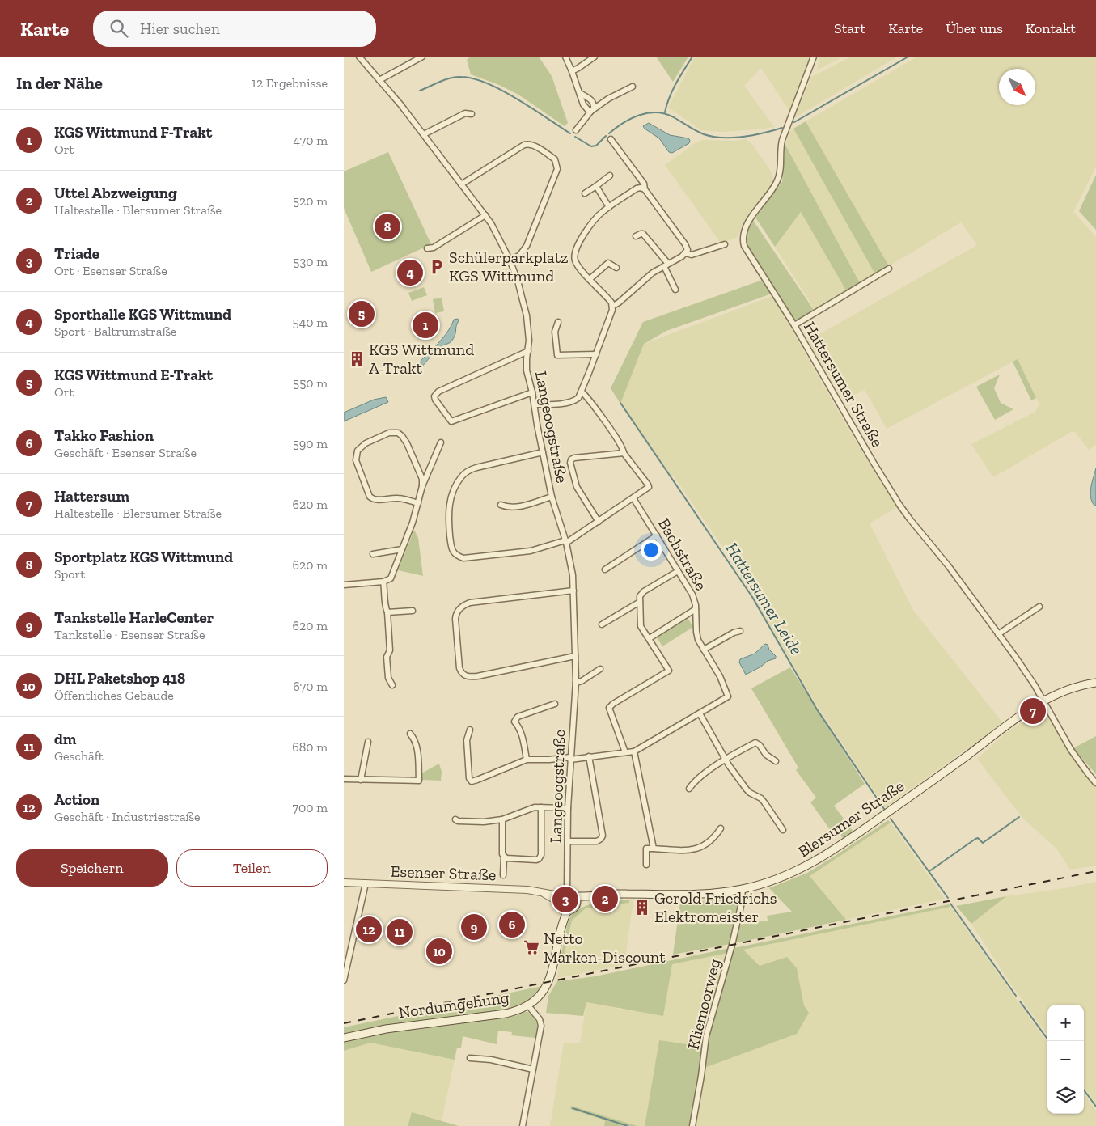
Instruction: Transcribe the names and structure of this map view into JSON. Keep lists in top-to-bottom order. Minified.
{"streets":{"main road":["Blersumer Straße","Nordumgehung"],"street":["Hattersumer Straße","Langeoogstraße","Bachstraße","Esenser Straße","Kliemoorweg"]},"crossings":[["Hattersumer Straße","Blersumer Straße"],["Langeoogstraße","Bachstraße"],["Langeoogstraße","Blersumer Straße"],["Langeoogstraße","Esenser Straße"],["Langeoogstraße","Nordumgehung"],["Blersumer Straße","Esenser Straße"],["Blersumer Straße","Kliemoorweg"],["Blersumer Straße","Nordumgehung"],["Esenser Straße","Nordumgehung"]],"water":["Hattersumer Leide"],"places":{"parking":["Schülerparkplatz KGS Wittmund"],"building":["KGS Wittmund A-Trakt","Gerold Friedrichs Elektromeister"],"supermarket":["Netto Marken-Discount"]},"north":"bottom right","page":{"header":"Karte","search":"Hier suchen","nav":["Start","Karte","Über uns","Kontakt"],"heading":["In der Nähe","12 Ergebnisse"],"list":[{"mark":"1","name":"KGS Wittmund F-Trakt","note":"Ort","value":"470 m"},{"mark":"2","name":"Uttel Abzweigung","note":"Haltestelle · Blersumer Straße","value":"520 m"},{"mark":"3","name":"Triade","note":"Ort · Esenser Straße","value":"530 m"},{"mark":"4","name":"Sporthalle KGS Wittmund","note":"Sport · Baltrumstraße","value":"540 m"},{"mark":"5","name":"KGS Wittmund E-Trakt","note":"Ort","value":"550 m"},{"mark":"6","name":"Takko Fashion","note":"Geschäft · Esenser Straße","value":"590 m"},{"mark":"7","name":"Hattersum","note":"Haltestelle · Blersumer Straße","value":"620 m"},{"mark":"8","name":"Sportplatz KGS Wittmund","note":"Sport","value":"620 m"},{"mark":"9","name":"Tankstelle HarleCenter","note":"Tankstelle · Esenser Straße","value":"620 m"},{"mark":"10","name":"DHL Paketshop 418","note":"Öffentliches Gebäude","value":"670 m"},{"mark":"11","name":"dm","note":"Geschäft","value":"680 m"},{"mark":"12","name":"Action","note":"Geschäft · Industriestraße","value":"700 m"}],"pins":["8","4","5","1","7","2","3","6","9","12","11","10"],"buttons":["Speichern","Teilen"],"map_buttons":["+","−"]}}
